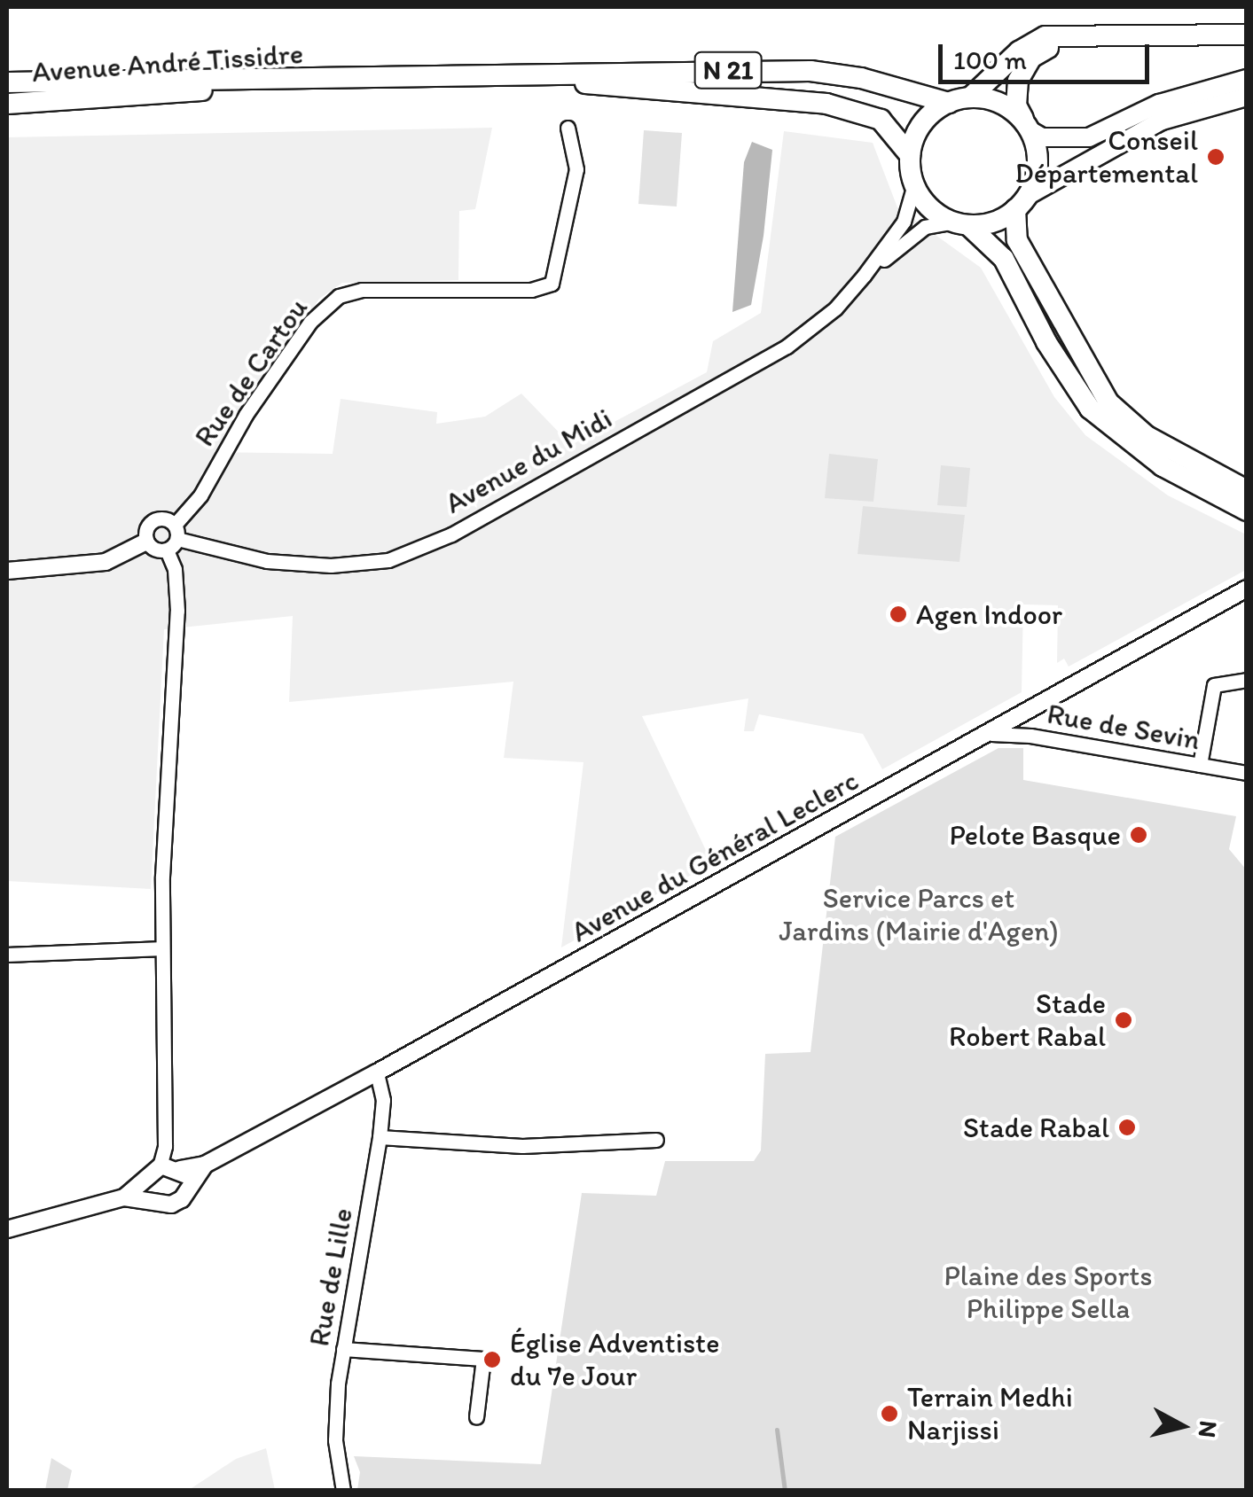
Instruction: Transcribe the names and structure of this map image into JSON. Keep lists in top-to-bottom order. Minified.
{"streets":{"main road":["Avenue André Tissidre","N 21"],"street":["Rue de Cartou","Avenue du Midi","Rue de Sevin","Avenue du Général Leclerc","Rue de Lille"]},"crossings":[["Avenue André Tissidre","Avenue du Midi"],["Rue de Cartou","Avenue du Midi"],["Rue de Sevin","Avenue du Général Leclerc"],["Avenue du Général Leclerc","Rue de Lille"]],"parks":["Service Parcs et Jardins (Mairie d'Agen)","Plaine des Sports Philippe Sella"],"places":["Conseil Départemental","Agen Indoor","Pelote Basque","Stade Robert Rabal","Stade Rabal","Église Adventiste du 7e Jour","Terrain Medhi Narjissi"],"scale_bar":"100 m","north":"right"}
